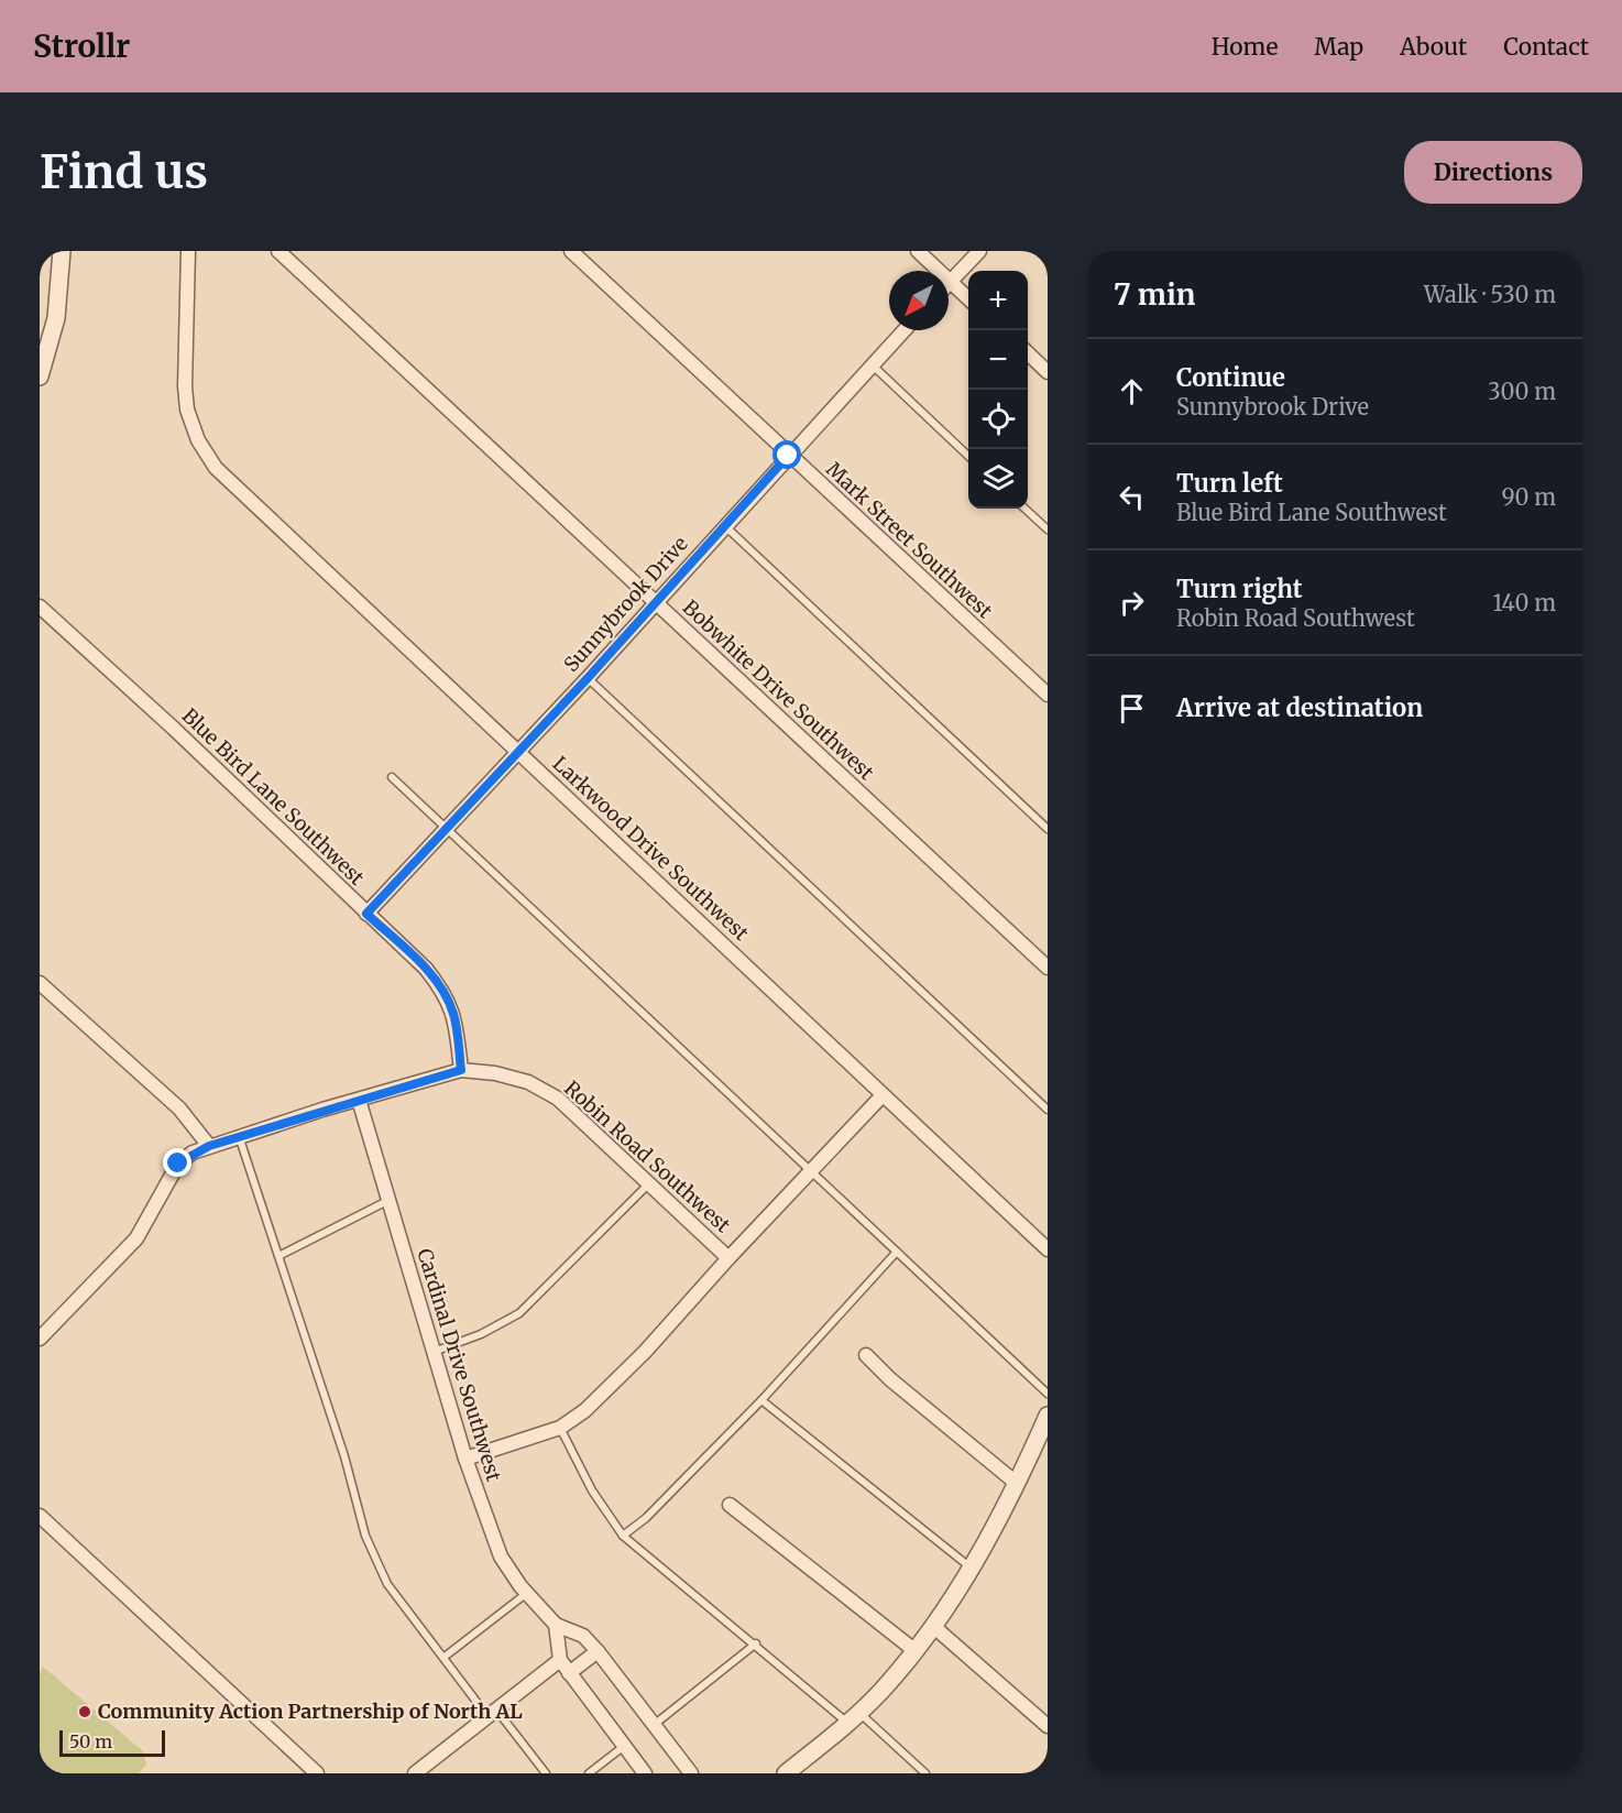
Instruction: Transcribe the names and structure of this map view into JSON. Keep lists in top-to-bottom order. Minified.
{"streets":{"street":["Mark Street Southwest","Sunnybrook Drive","Bobwhite Drive Southwest","Blue Bird Lane Southwest","Larkwood Drive Southwest","Robin Road Southwest","Cardinal Drive Southwest"]},"crossings":[["Mark Street Southwest","Sunnybrook Drive"],["Sunnybrook Drive","Bobwhite Drive Southwest"],["Sunnybrook Drive","Blue Bird Lane Southwest"],["Sunnybrook Drive","Larkwood Drive Southwest"],["Blue Bird Lane Southwest","Robin Road Southwest"],["Robin Road Southwest","Cardinal Drive Southwest"]],"places":["Community Action Partnership of North AL"],"scale_bar":"50 m","north":"bottom left","page":{"header":"Strollr","nav":["Home","Map","About","Contact"],"buttons":"Directions","title":"Find us","heading":["7 min","Walk · 530 m"],"map_buttons":["+","−"],"list":[["Continue","Sunnybrook Drive","300 m"],["Turn left","Blue Bird Lane Southwest","90 m"],["Turn right","Robin Road Southwest","140 m"],"Arrive at destination"],"scale":"50 m"}}
